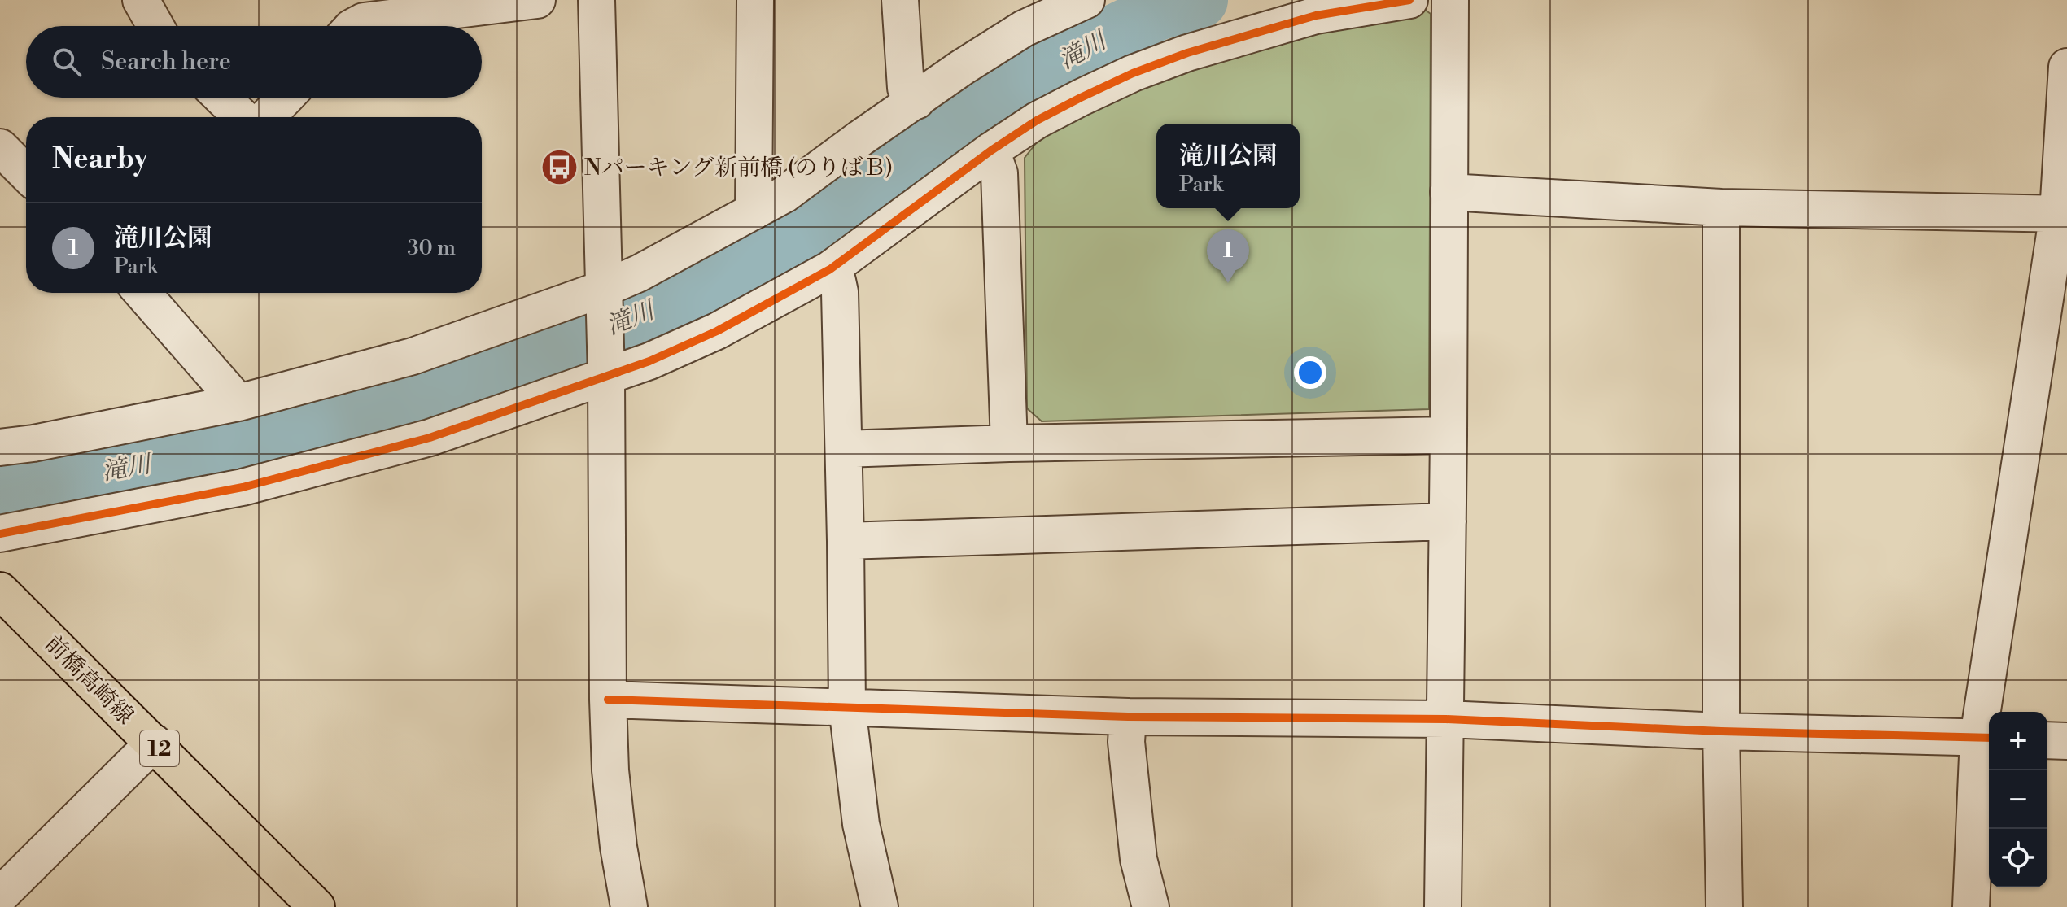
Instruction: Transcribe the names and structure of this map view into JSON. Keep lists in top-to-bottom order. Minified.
{"streets":{"main road":["前橋高崎線","12"]},"water":["滝川"],"places":{"bus stop":["Nパーキング新前橋 (のりばＢ)"]},"page":{"search":"Search here","heading":"Nearby","popup":["滝川公園","Park"],"list":[{"mark":"1","name":"滝川公園","note":"Park","value":"30 m"}],"pins":"1","map_buttons":["+","−"]}}
